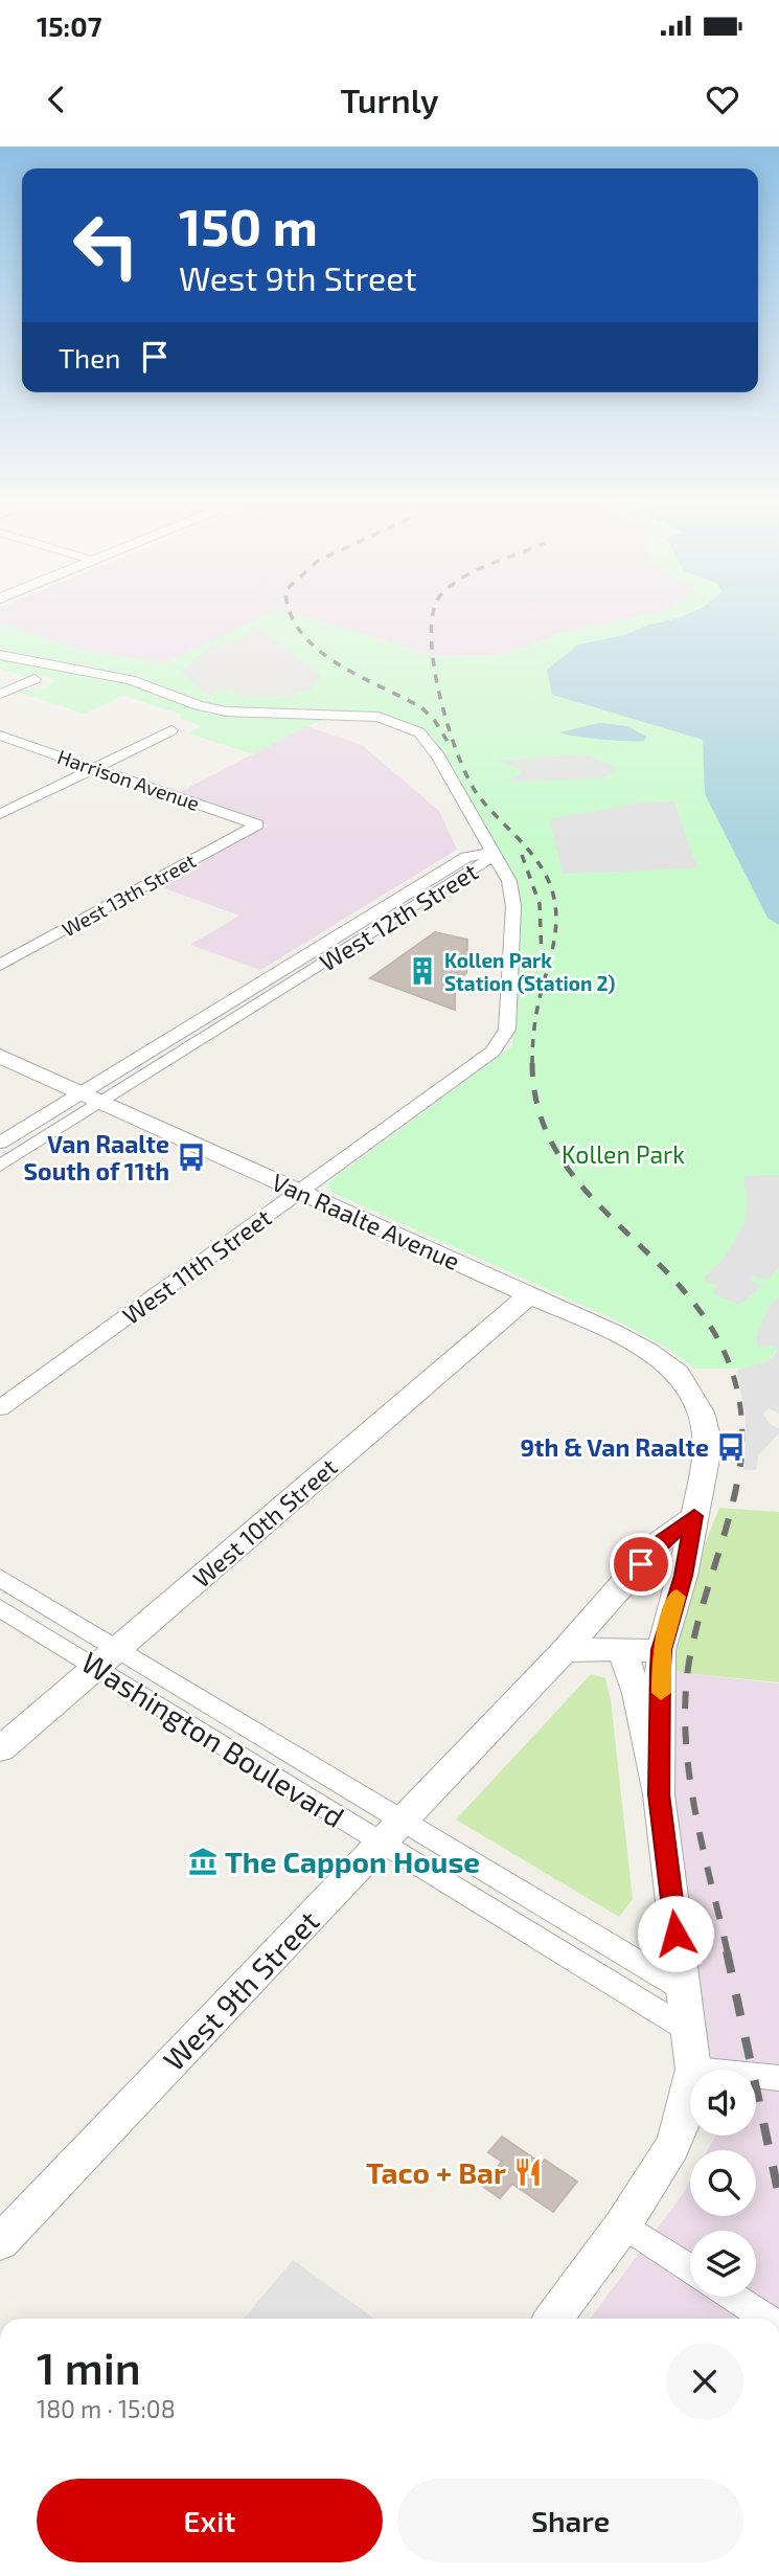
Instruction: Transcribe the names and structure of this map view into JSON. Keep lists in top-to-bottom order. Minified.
{"streets":{"street":["Harrison Avenue","West 13th Street","West 12th Street","Van Raalte Avenue","West 11th Street","West 10th Street","Washington Boulevard","West 9th Street"]},"crossings":[["Harrison Avenue","West 13th Street"],["West 12th Street","Van Raalte Avenue"],["West 12th Street","West 11th Street"],["Van Raalte Avenue","West 11th Street"],["Van Raalte Avenue","West 10th Street"],["Van Raalte Avenue","West 9th Street"],["West 10th Street","Washington Boulevard"],["Washington Boulevard","West 9th Street"]],"parks":["Kollen Park"],"places":{"building":["Kollen Park Station (Station 2)"],"bus stop":["Van Raalte South of 11th","9th & Van Raalte"],"museum":["The Cappon House"],"restaurant":["Taco + Bar"]},"page":{"status":"15:07","header":"Turnly","turn":["150 m","West 9th Street"],"then":"Then","heading":["1 min","180 m · 15:08"],"buttons":["Exit","Share"]}}
